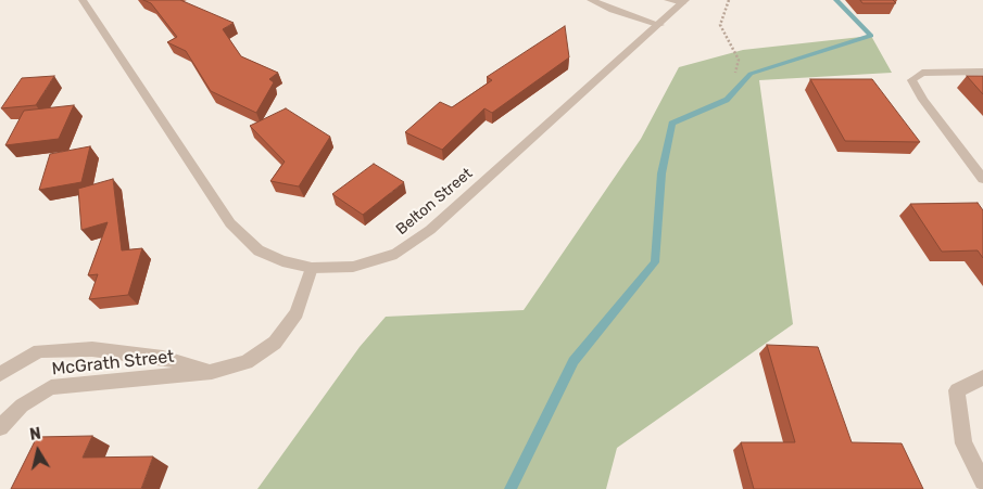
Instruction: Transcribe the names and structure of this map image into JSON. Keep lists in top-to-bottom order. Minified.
{"streets":{"street":["Belton Street","McGrath Street"]},"crossings":[["Belton Street","McGrath Street"]],"north":"top"}
